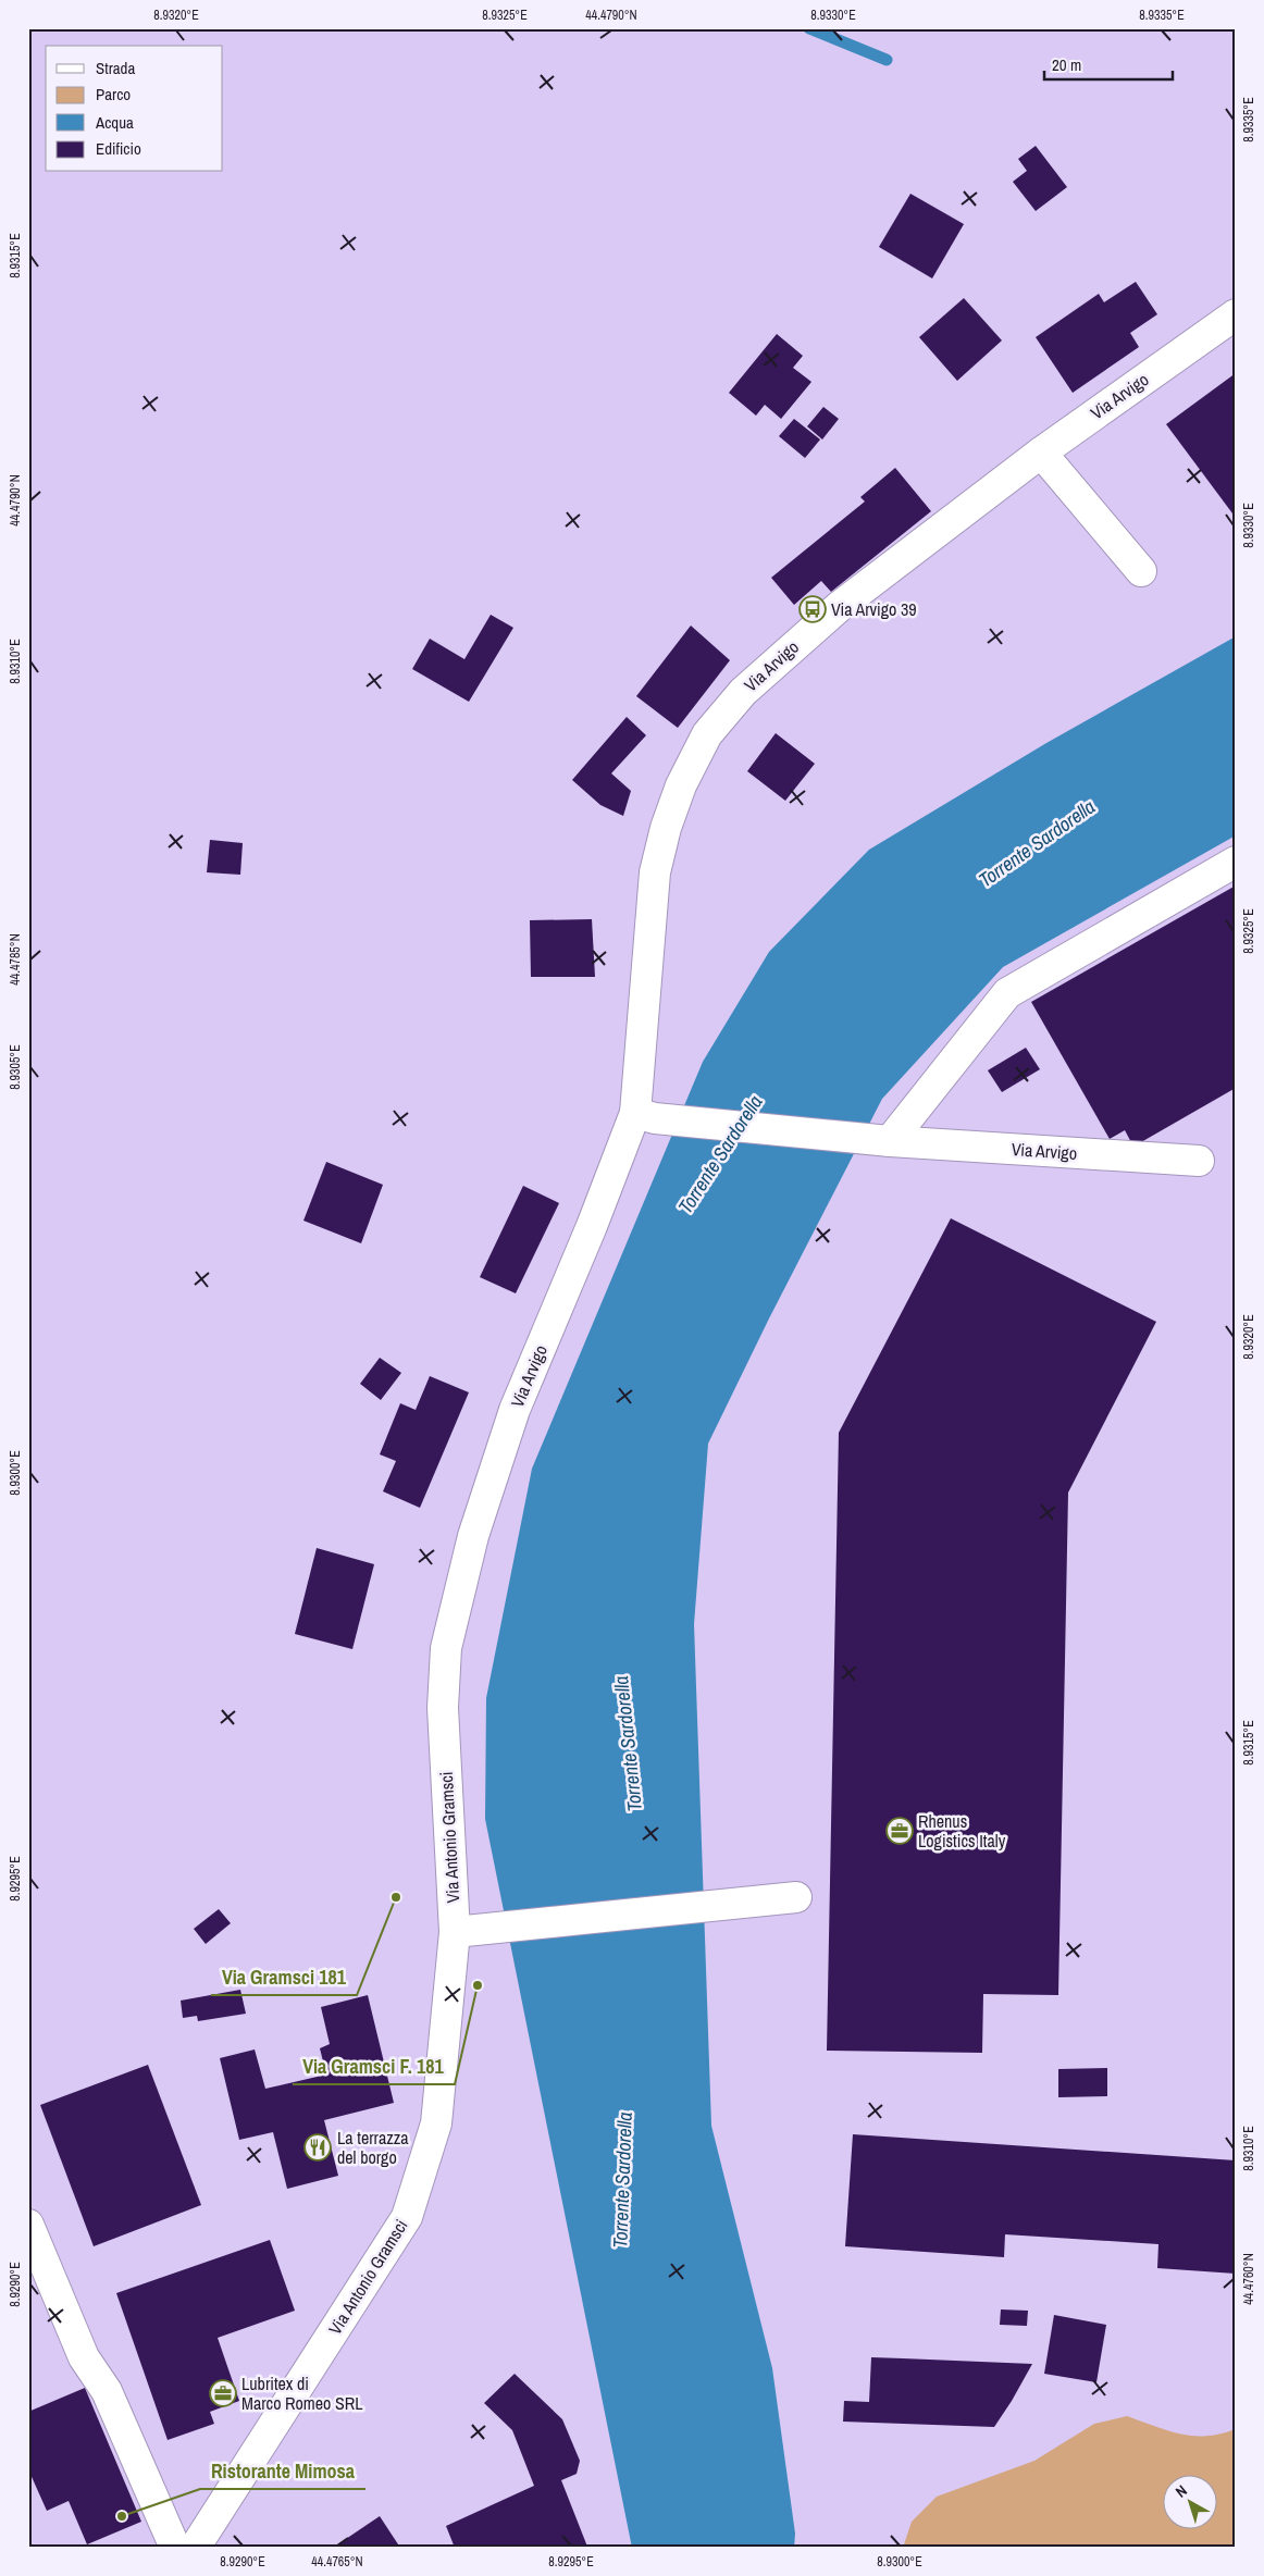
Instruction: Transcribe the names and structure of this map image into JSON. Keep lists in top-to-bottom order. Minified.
{"streets":{"main road":["Via Arvigo","Via Antonio Gramsci"]},"crossings":[["Via Arvigo","Via Antonio Gramsci"]],"water":["Torrente Sardorella"],"places":{"bus stop":["Via Arvigo 39"],"office":["Rhenus Logistics Italy","Lubritex di Marco Romeo SRL"],"other":["Via Gramsci 181","Via Gramsci F. 181","Ristorante Mimosa"],"restaurant":["La terrazza del borgo"]},"legend":["Strada","Parco","Acqua","Edificio"],"scale_bar":"20 m","north":"top left","coordinates":["8.9320°E","8.9325°E","44.4790°N","8.9330°E","8.9335°E","8.9315°E","8.9310°E","44.4785°N","8.9305°E","8.9300°E","8.9295°E","44.4760°N","8.9290°E","44.4765°N"]}
